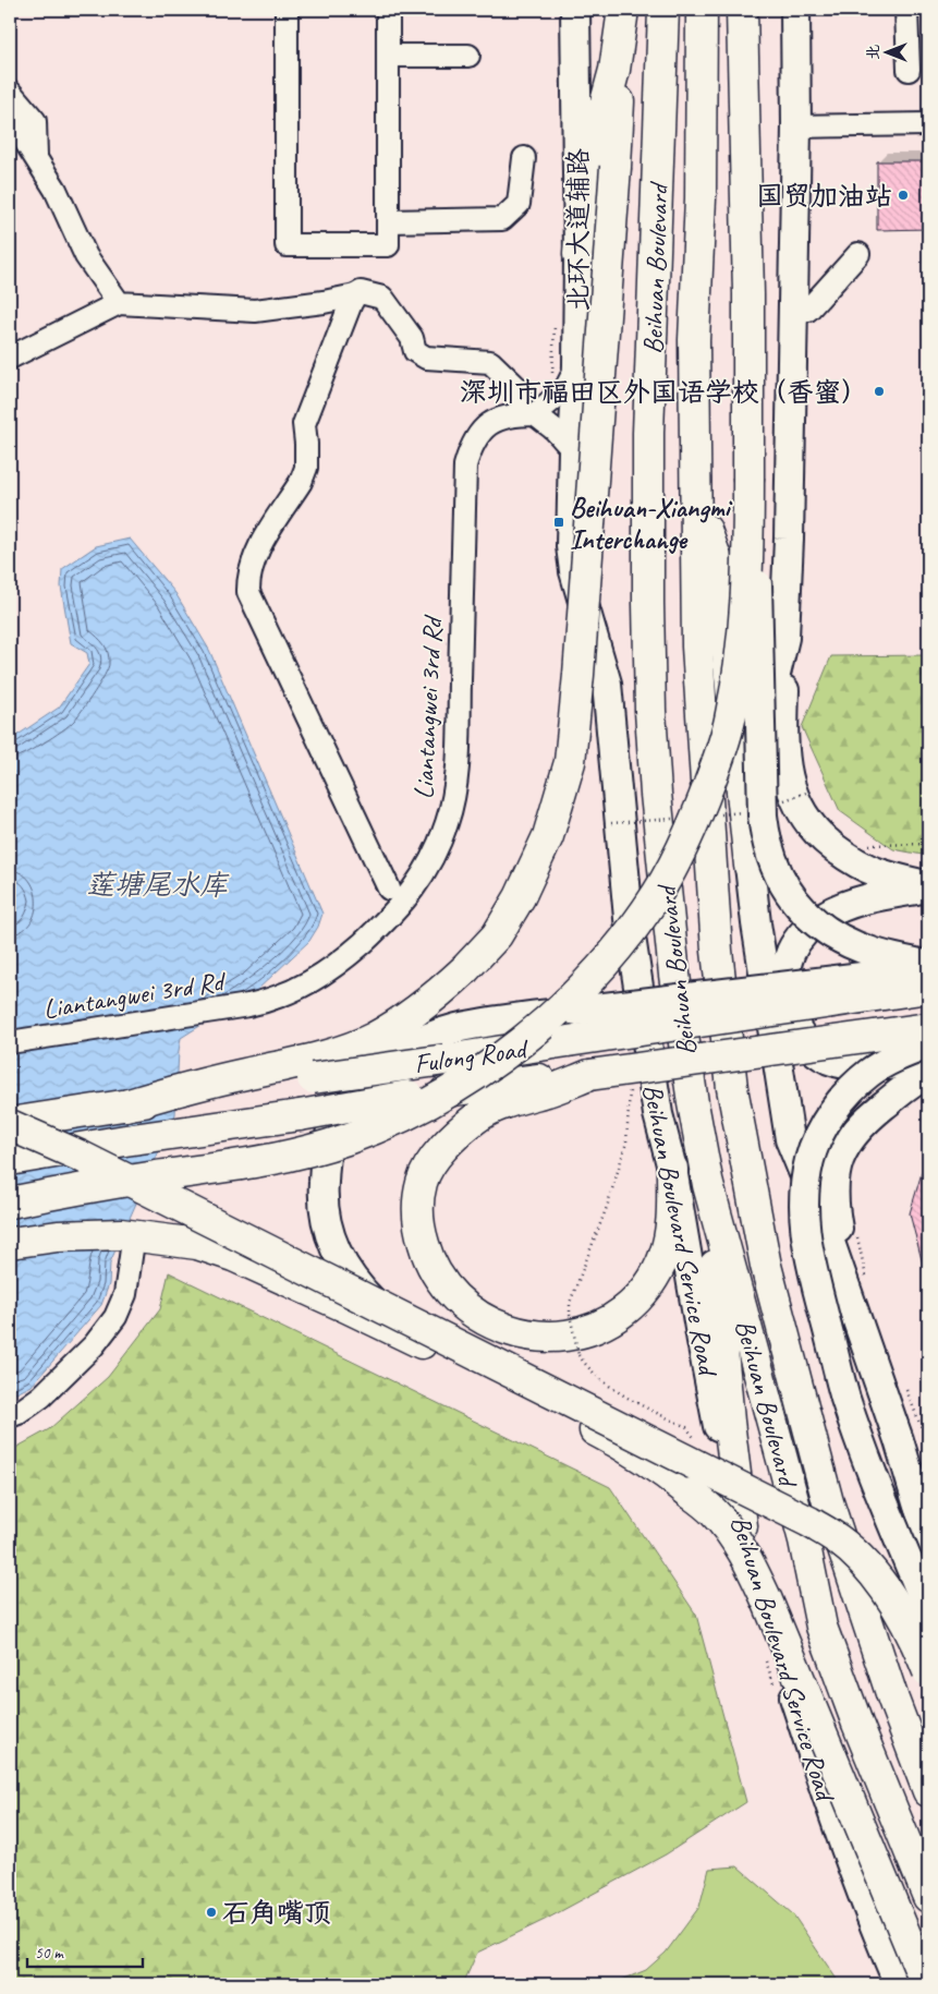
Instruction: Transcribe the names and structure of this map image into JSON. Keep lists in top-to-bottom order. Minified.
{"streets":{"highway":["Beihuan Boulevard","Fulong Road"],"main road":["北环大道辅路","Beihuan Boulevard Service Road"],"street":["Liantangwei 3rd Rd"]},"crossings":[["北环大道辅路","Beihuan Boulevard Service Road"]],"water":["莲塘尾水库"],"places":{"other":["国贸加油站","深圳市福田区外国语学校（香蜜）","石角嘴顶"],"transit":["Beihuan-Xiangmi Interchange"]},"scale_bar":"50 m","north":"left"}
